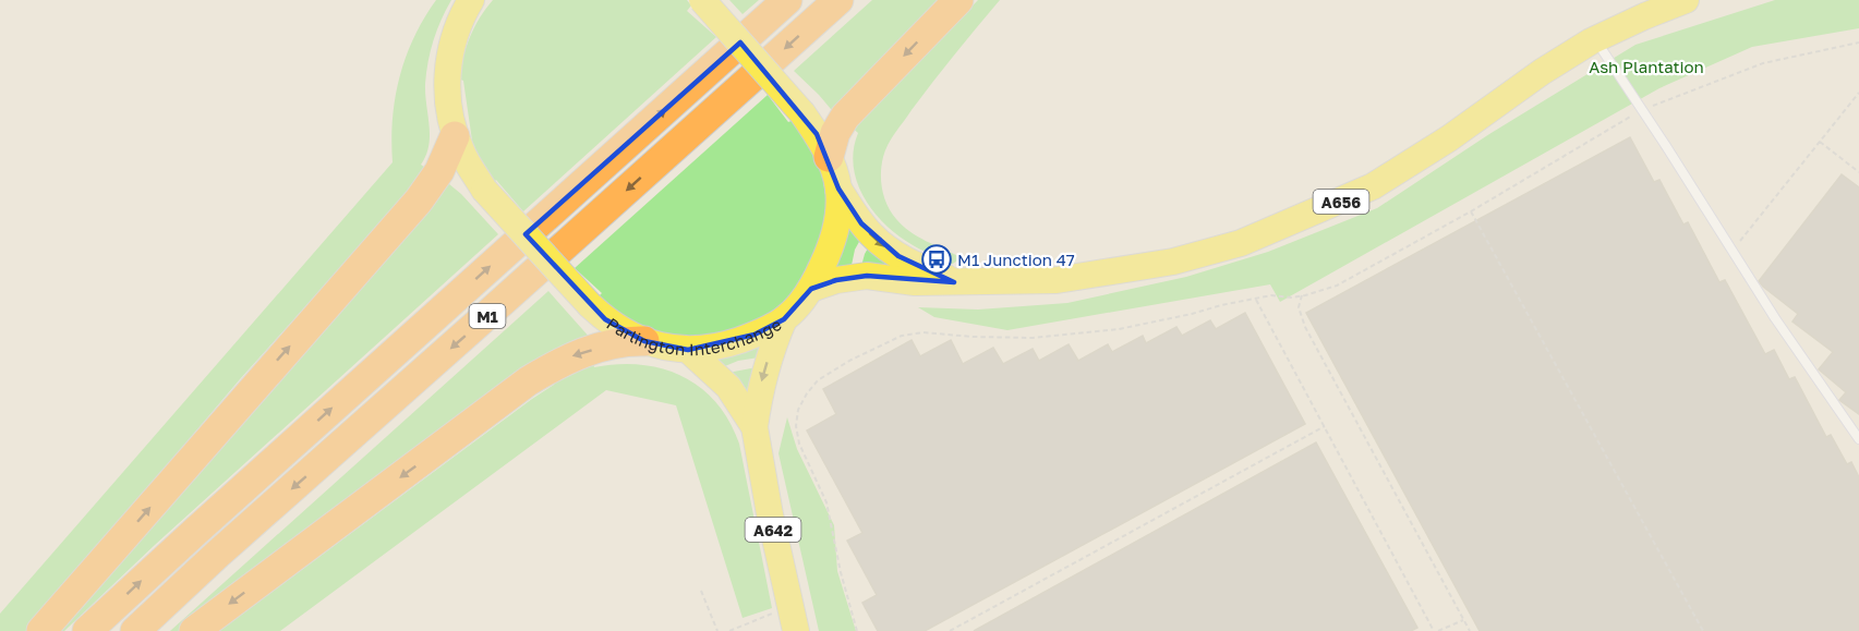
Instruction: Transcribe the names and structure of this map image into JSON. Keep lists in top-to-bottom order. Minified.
{"streets":{"highway":["M1"],"main road":["A656","Parlington Interchange","A642"]},"crossings":[["A656","Parlington Interchange"],["Parlington Interchange","A642"]],"parks":["Ash Plantation"],"places":{"bus stop":["M1 Junction 47"]}}
